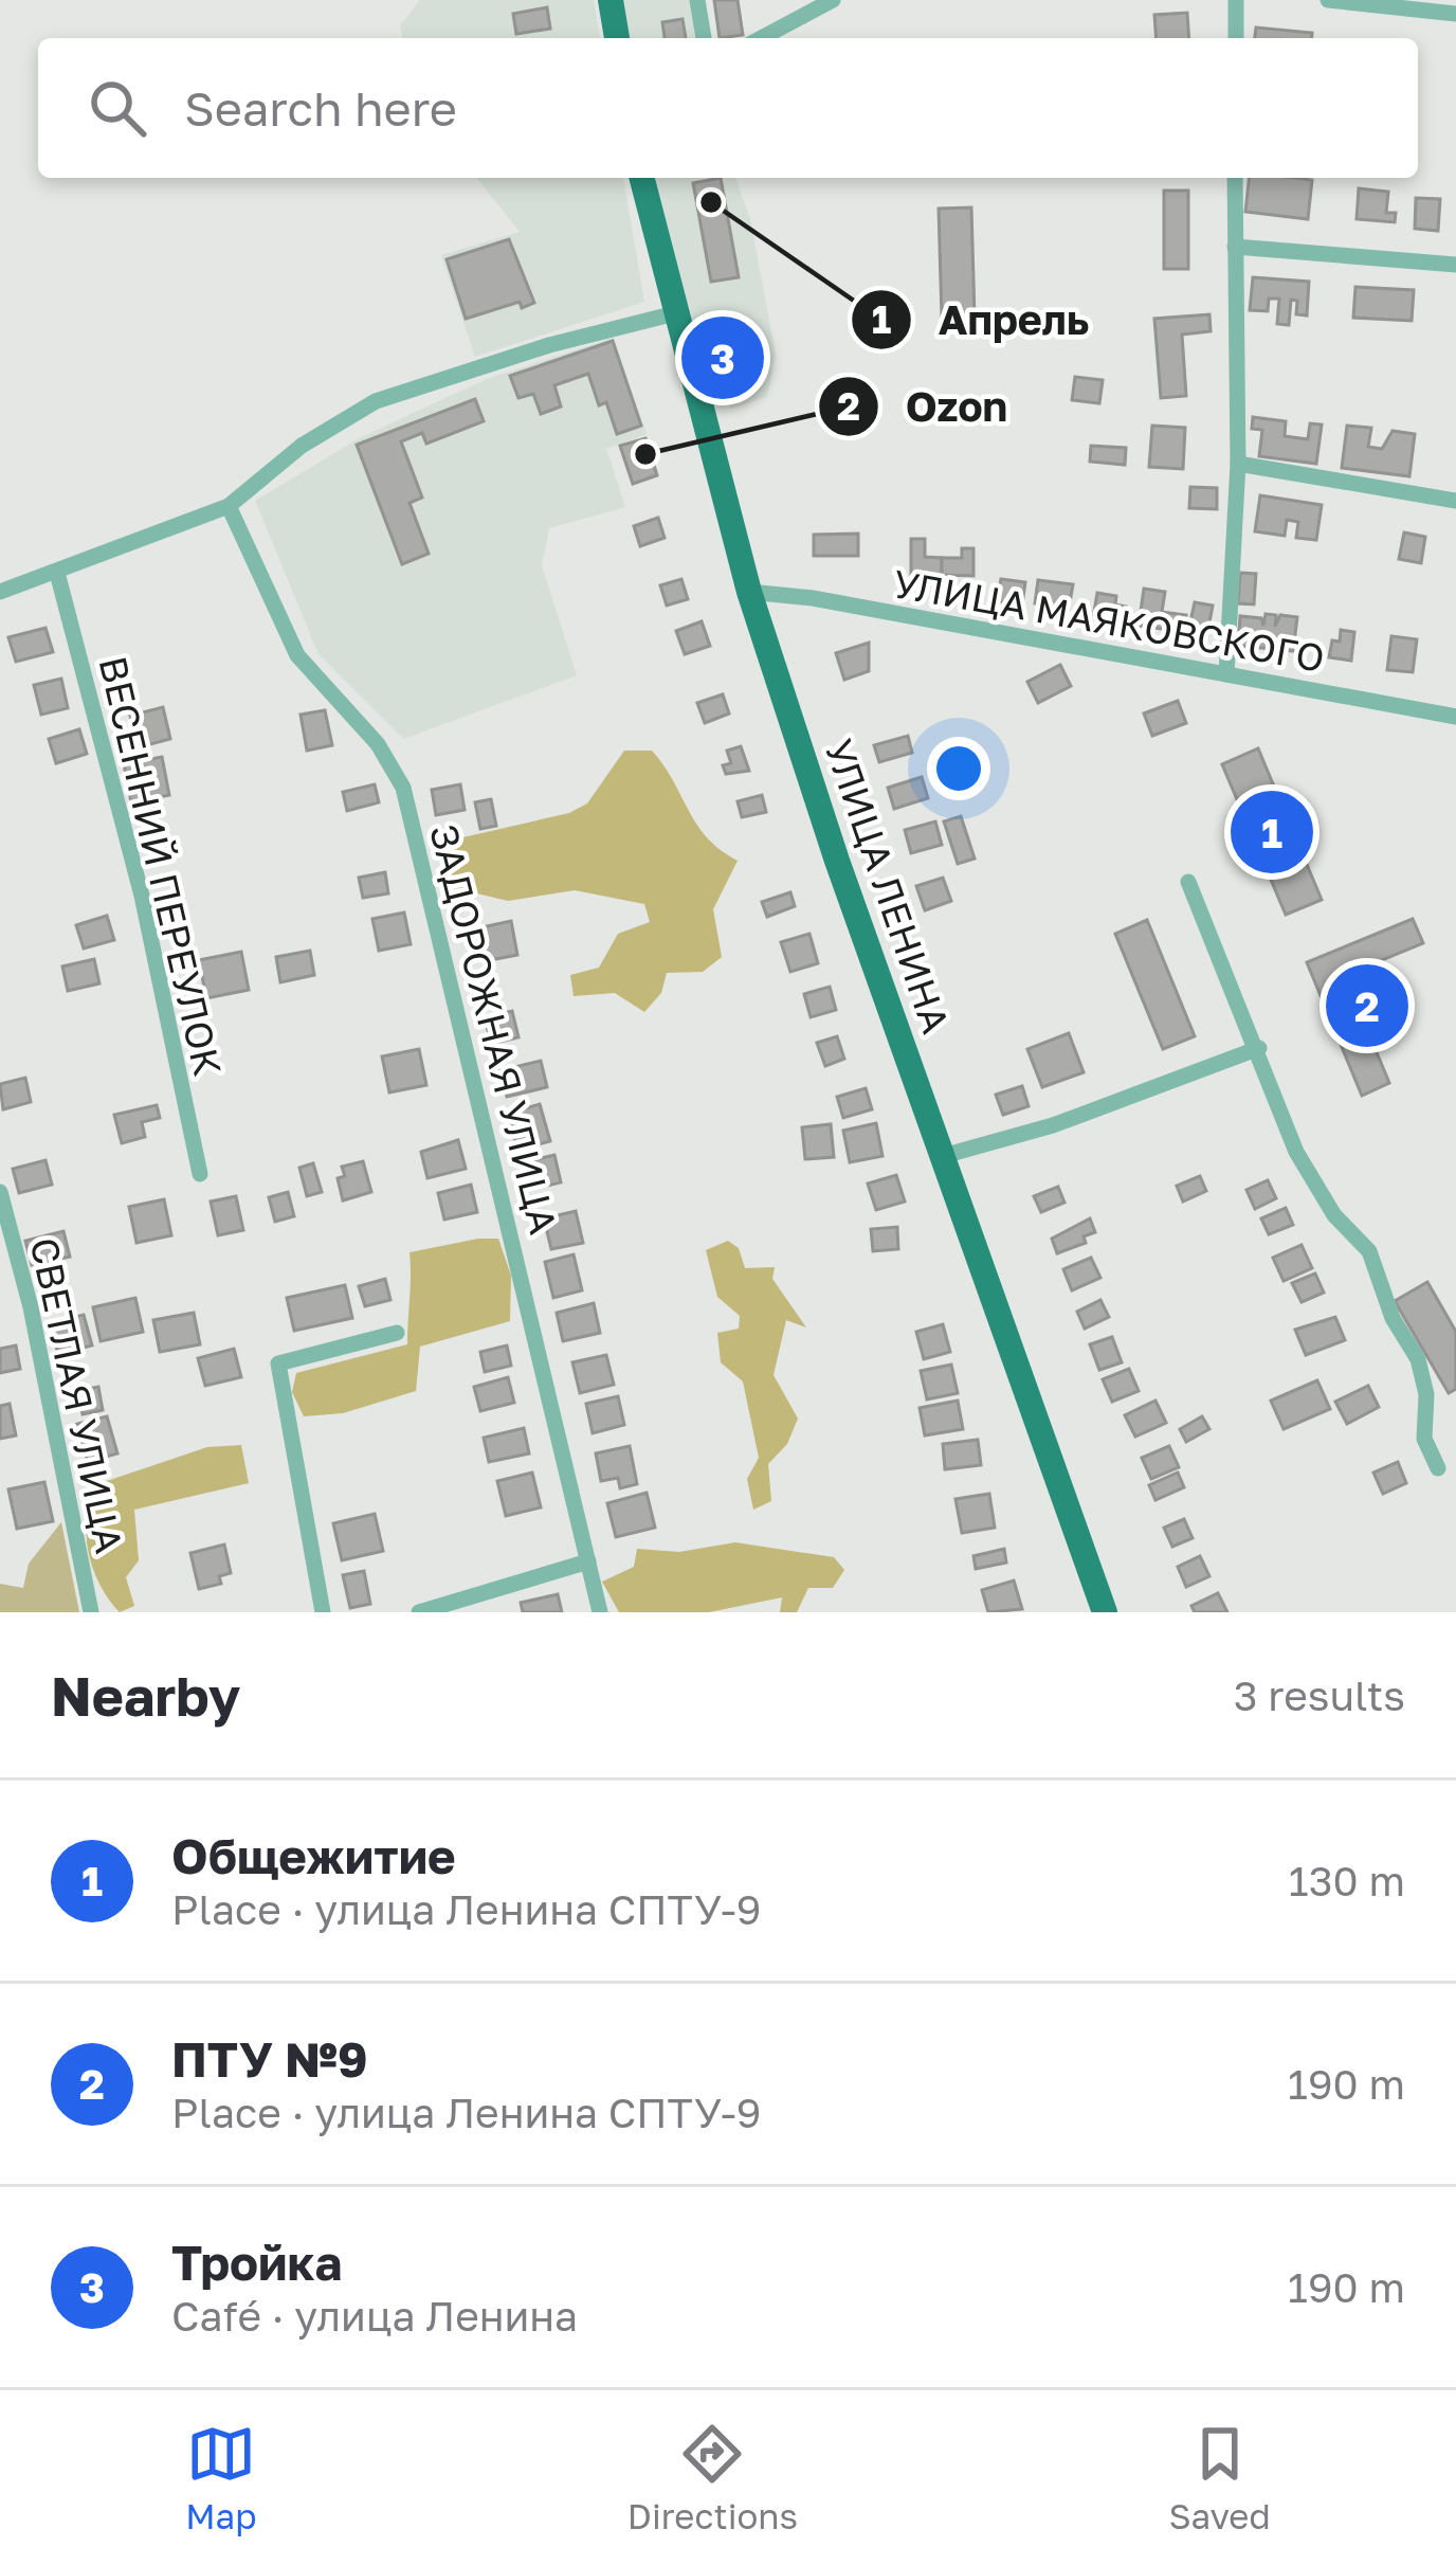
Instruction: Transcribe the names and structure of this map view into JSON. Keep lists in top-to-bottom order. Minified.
{"streets":{"main road":["УЛИЦА ЛЕНИНА"],"street":["УЛИЦА МАЯКОВСКОГО","ВЕСЕННИЙ ПЕРЕУЛОК","ЗАДОРОЖНАЯ УЛИЦА","СВЕТЛАЯ УЛИЦА"]},"crossings":[["УЛИЦА МАЯКОВСКОГО","УЛИЦА ЛЕНИНА"]],"places":["Апрель","Ozon"],"page":{"search":"Search here","pins":["3","1","2"],"heading":["Nearby","3 results"],"list":[{"mark":"1","name":"Общежитие","note":"Place · улица Ленина СПТУ-9","value":"130 m"},{"mark":"2","name":"ПТУ №9","note":"Place · улица Ленина СПТУ-9","value":"190 m"},{"mark":"3","name":"Тройка","note":"Café · улица Ленина","value":"190 m"}],"nav":["Map","Directions","Saved"]}}
